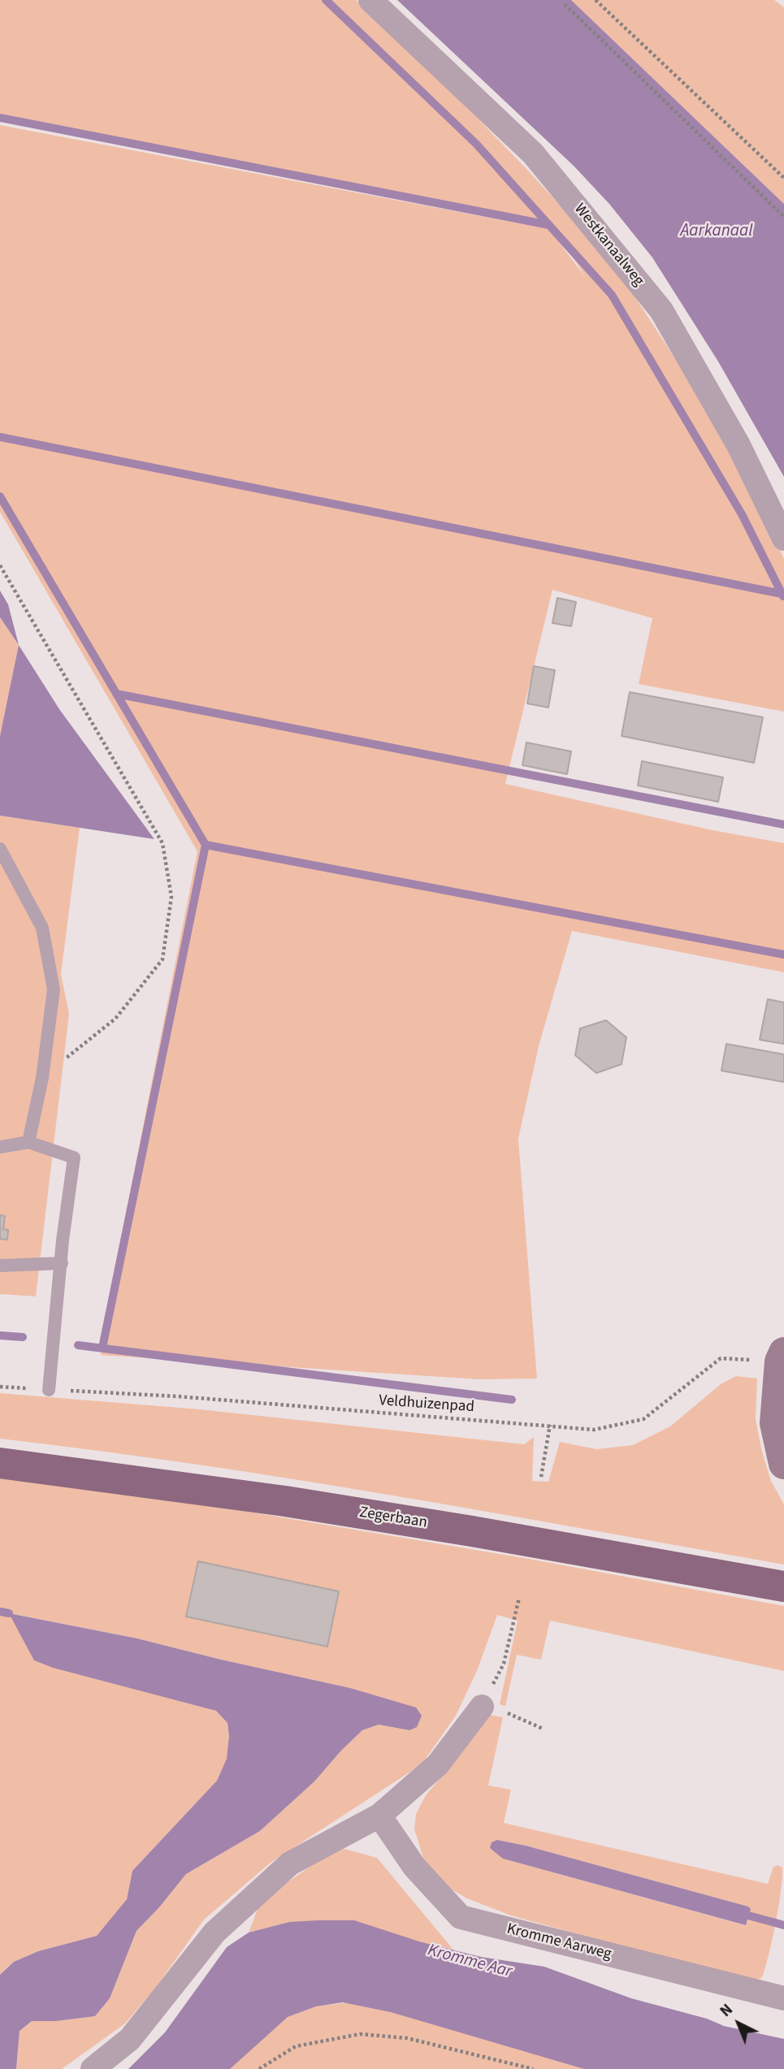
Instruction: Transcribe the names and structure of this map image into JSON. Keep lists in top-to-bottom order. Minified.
{"streets":{"main road":["Zegerbaan"],"street":["Westkanaalweg","Kromme Aarweg"],"path":["Veldhuizenpad"]},"water":["Aarkanaal","Kromme Aar"],"north":"top left"}
